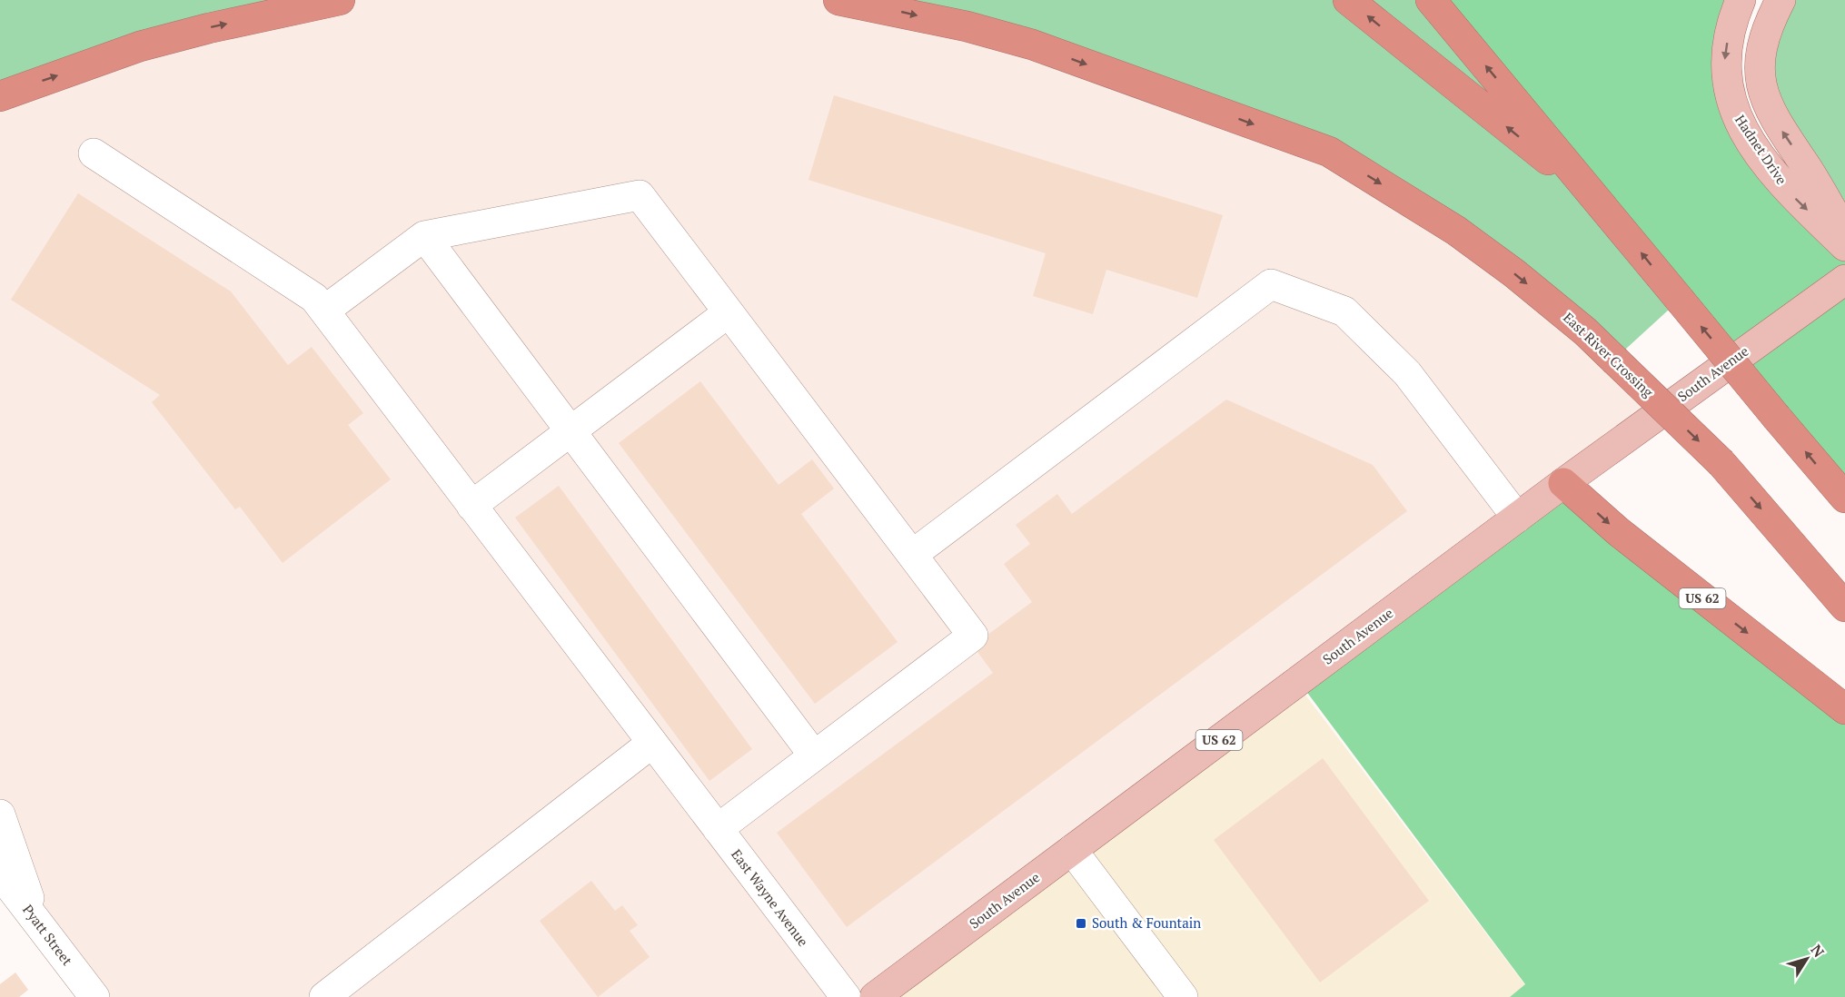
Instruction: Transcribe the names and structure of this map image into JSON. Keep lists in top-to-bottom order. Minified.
{"streets":{"highway":["East River Crossing","US 62"],"main road":["Hadnet Drive","South Avenue"],"street":["East Wayne Avenue","Pyatt Street"]},"crossings":[["South Avenue","US 62"]],"places":{"transit":["South & Fountain"]},"north":"top right"}
